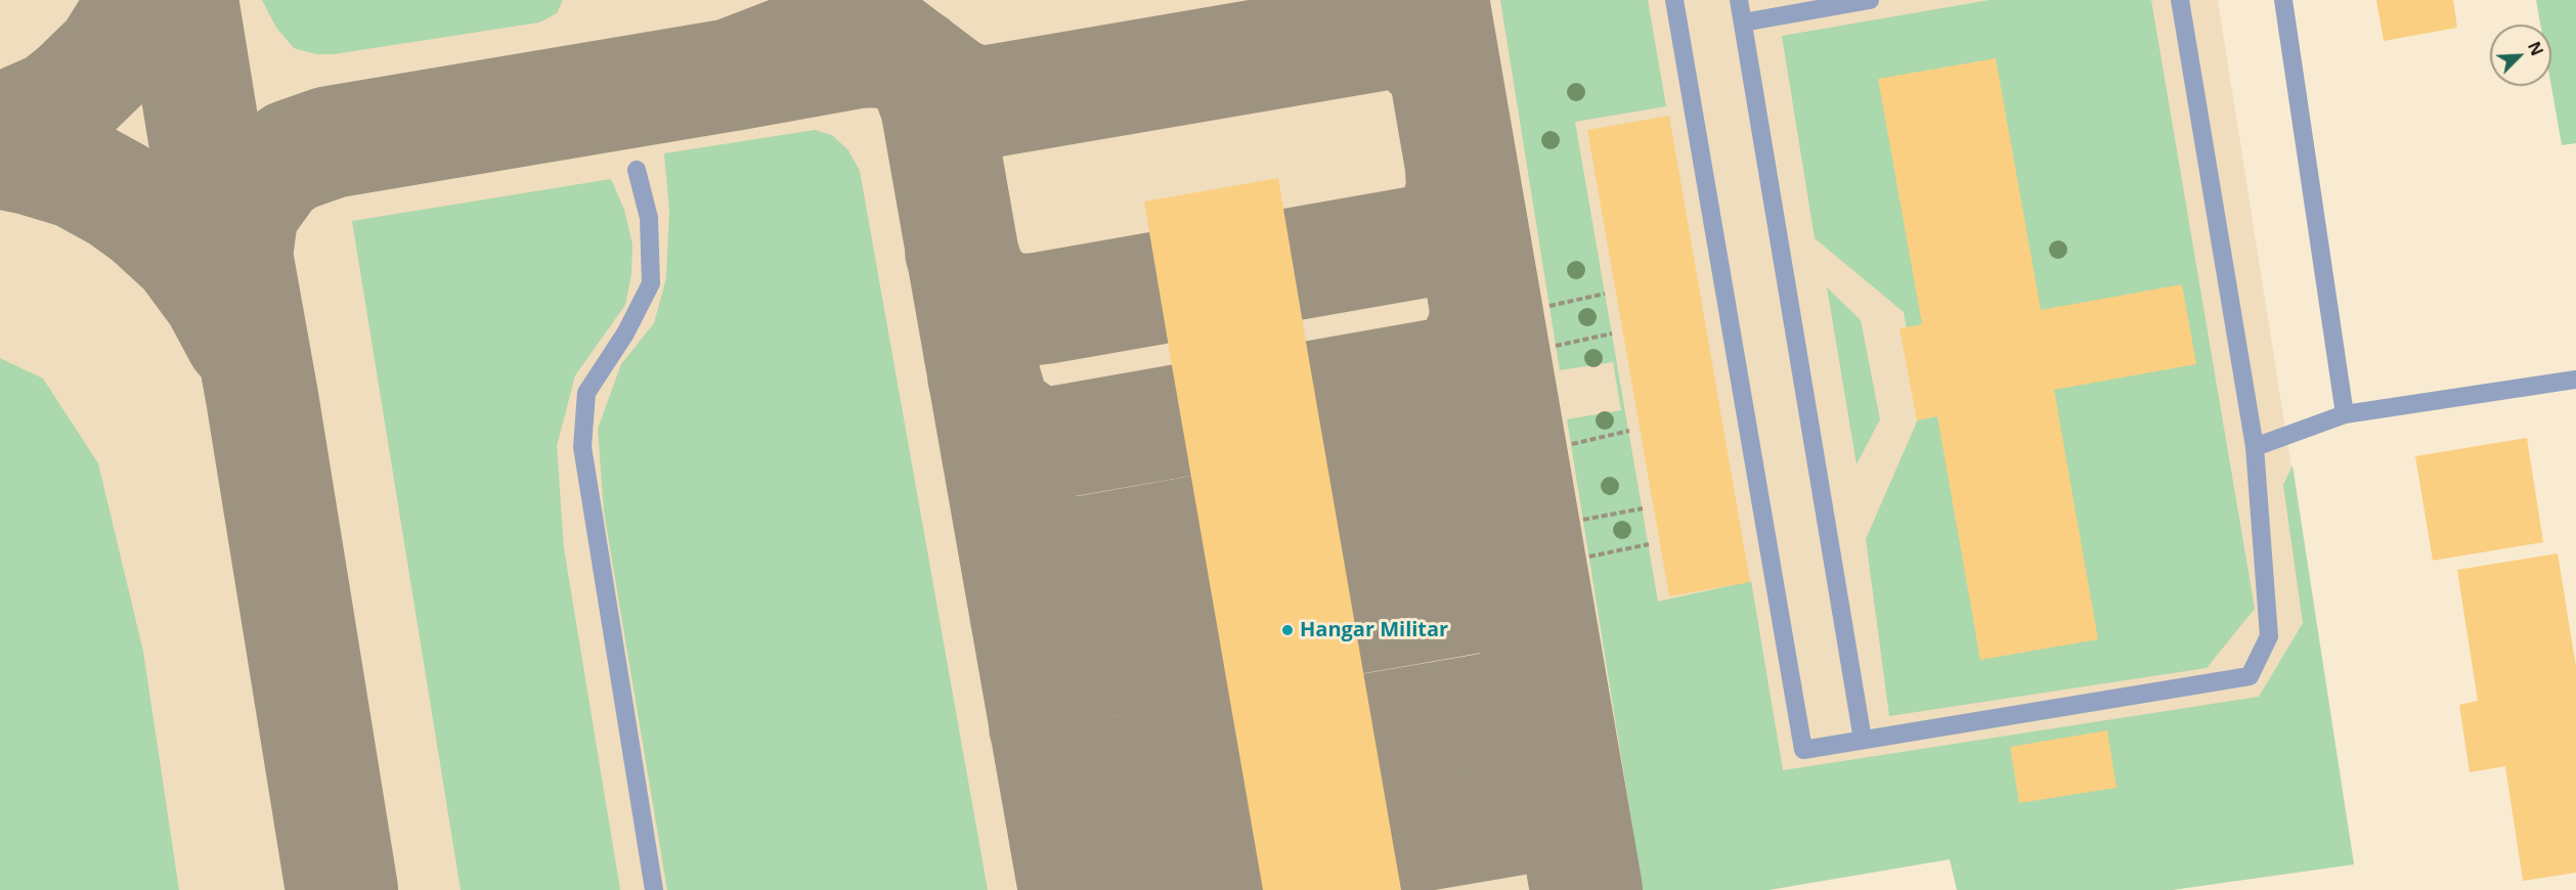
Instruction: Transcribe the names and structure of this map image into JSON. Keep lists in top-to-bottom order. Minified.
{"places":["Hangar Militar"],"north":"top right"}
